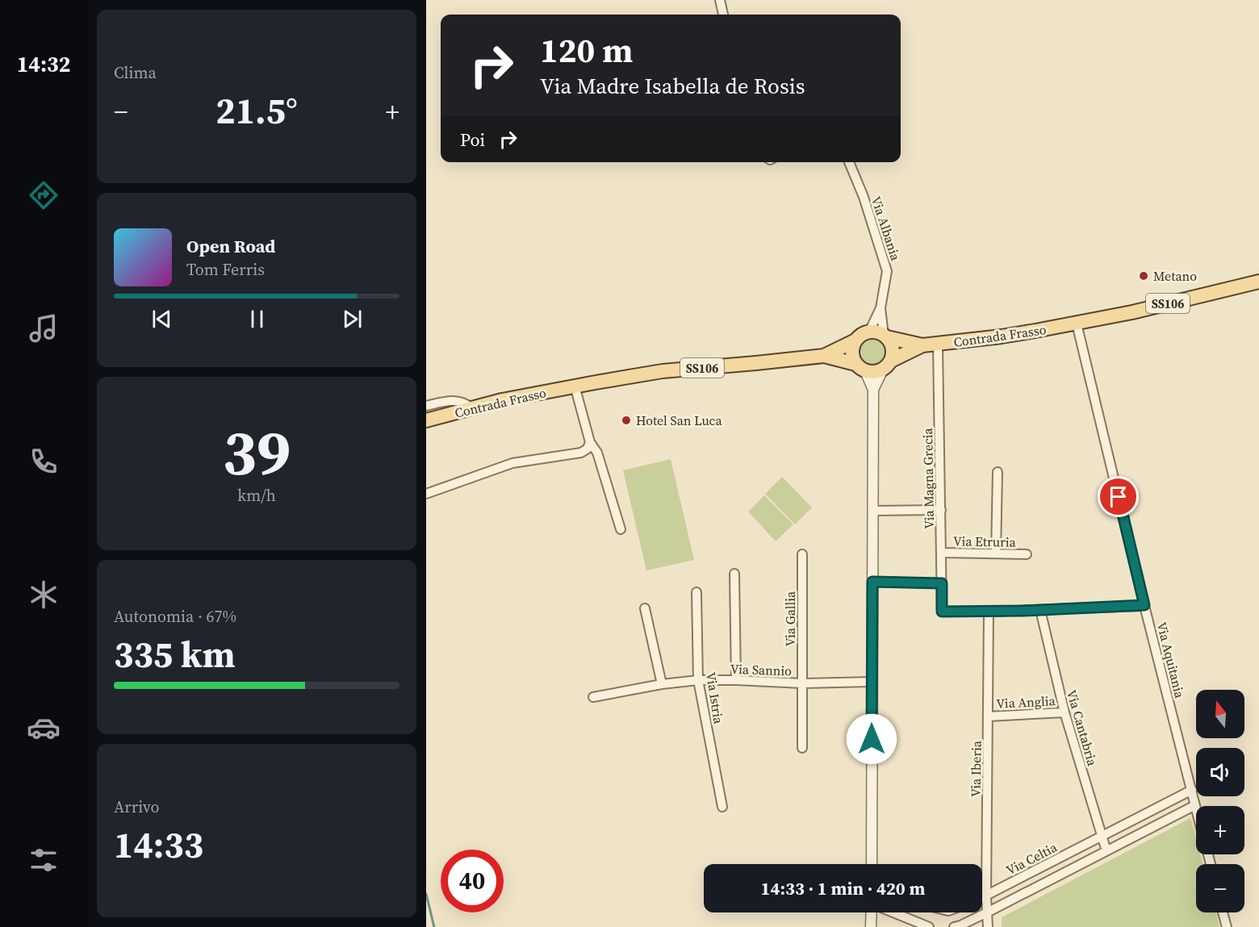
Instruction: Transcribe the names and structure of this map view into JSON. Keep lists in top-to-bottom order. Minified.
{"streets":{"main road":["SS106","Contrada Frasso"],"street":["Via Albania","Via Magna Grecia","Via Etruria","Via Gallia","Via Aquitania","Via Sannio","Via Istria","Via Anglia","Via Cantabria","Via Iberia","Via Celtia"]},"crossings":[["Via Albania","SS106"],["Via Albania","Contrada Frasso"],["SS106","Contrada Frasso"],["SS106","Via Aquitania"],["Contrada Frasso","Via Magna Grecia"],["Contrada Frasso","Via Aquitania"],["Via Magna Grecia","Via Etruria"],["Via Magna Grecia","Via Iberia"],["Via Gallia","Via Sannio"],["Via Sannio","Via Istria"],["Via Anglia","Via Cantabria"],["Via Anglia","Via Iberia"],["Via Cantabria","Via Celtia"],["Via Iberia","Via Celtia"]],"places":["Metano","Hotel San Luca"],"north":"top","page":{"tabs":"14:32","tile":["Clima",["39","km/h"],["Autonomia · 67%","335 km"],["Arrivo","14:33"]],"turn":["120 m","Via Madre Isabella de Rosis"],"heat":["−","21.5°","+"],"then":"Poi","song":["Open Road","Tom Ferris"],"map_buttons":["+","−"],"limit":"40","trip":"14:33 · 1 min · 420 m"}}
